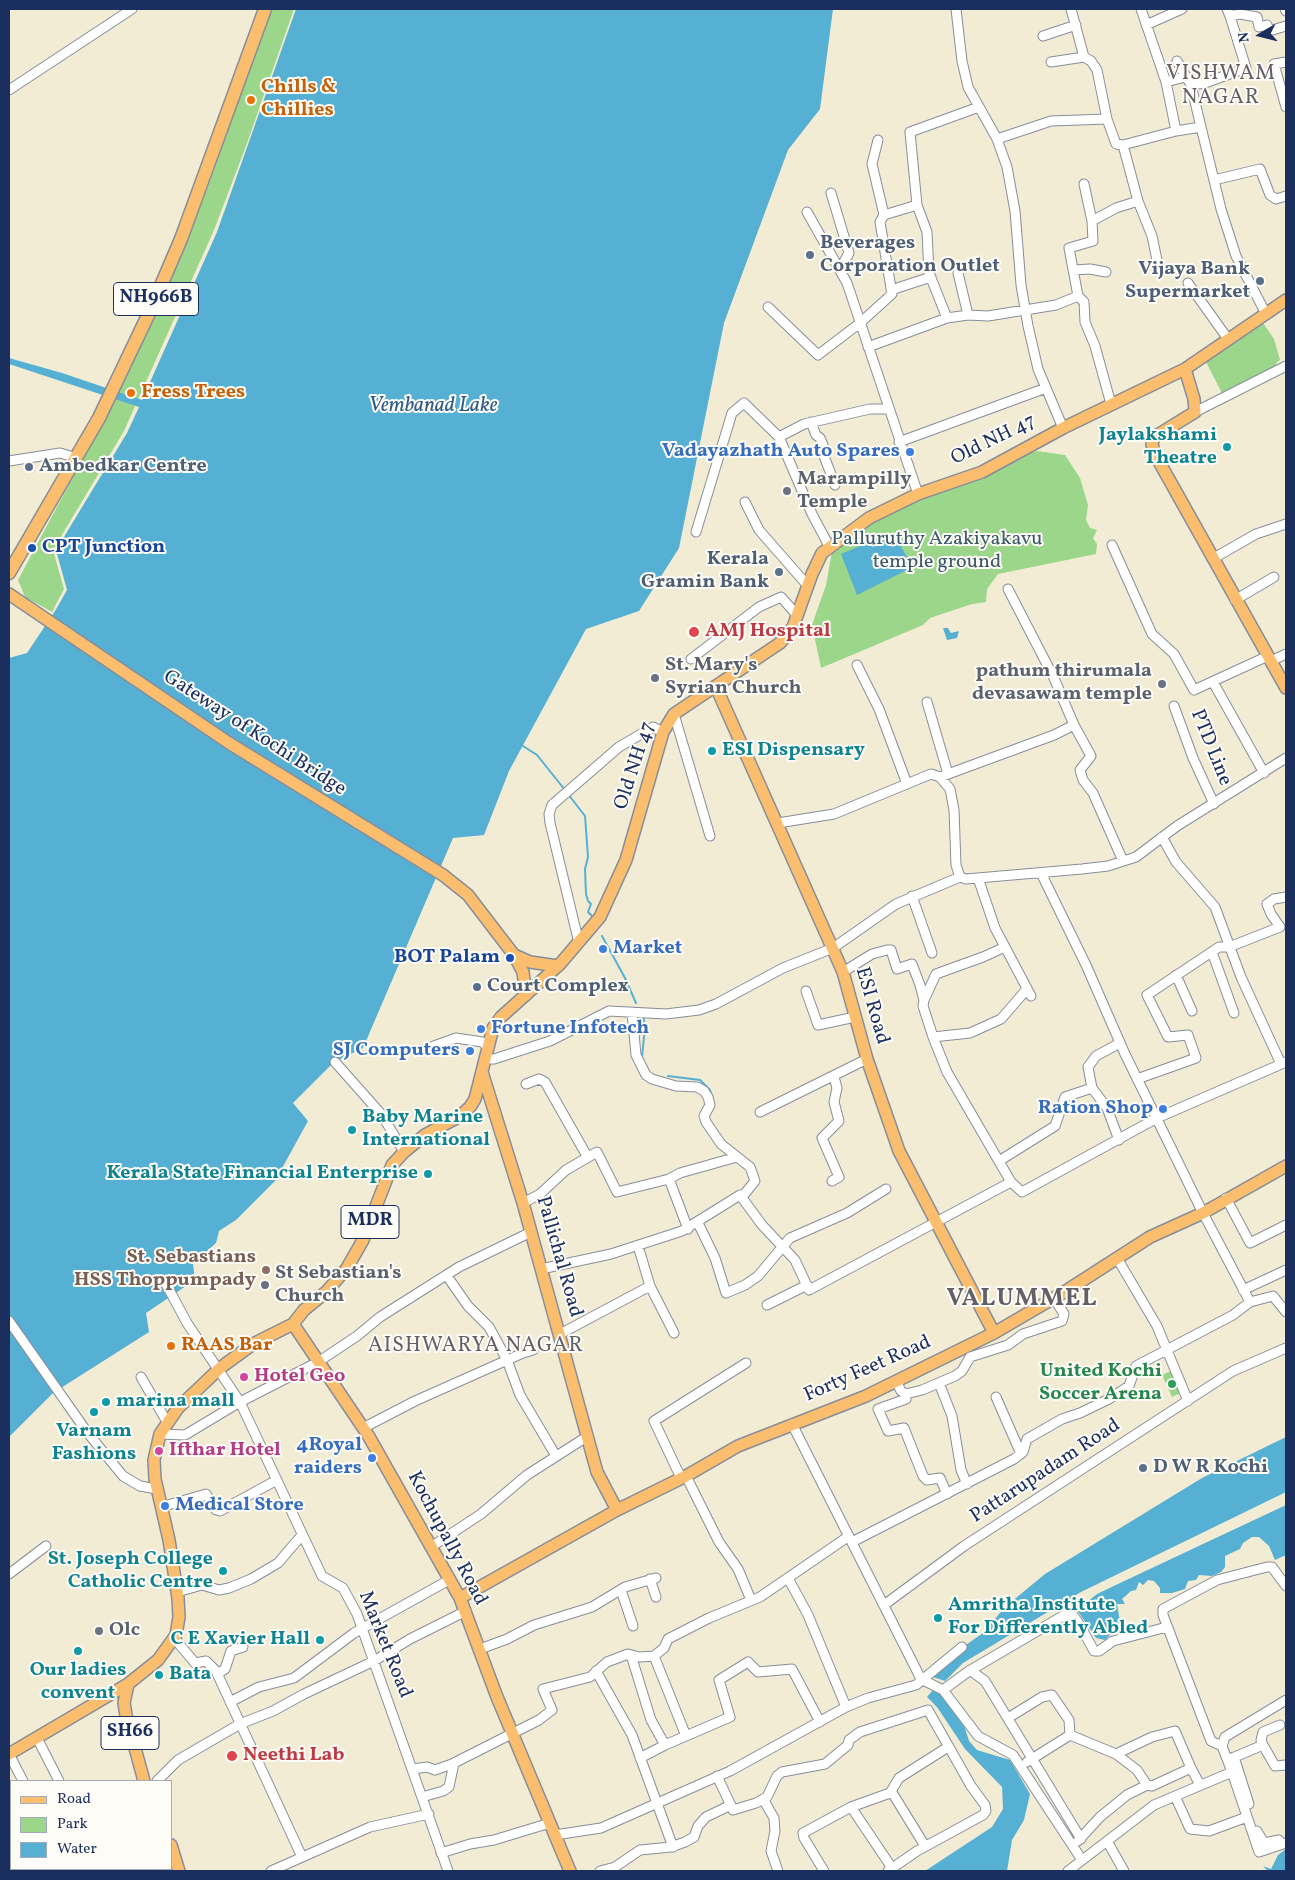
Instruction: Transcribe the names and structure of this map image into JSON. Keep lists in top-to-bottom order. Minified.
{"streets":{"highway":["NH966B"],"main road":["Old NH 47","Gateway of Kochi Bridge","ESI Road","MDR","Pallichal Road","Forty Feet Road","Kochupally Road","SH66"],"street":["PTD Line","Pattarupadam Road","Market Road"]},"crossings":[["Old NH 47","ESI Road"],["Old NH 47","MDR"],["ESI Road","Forty Feet Road"],["MDR","Pallichal Road"],["MDR","Kochupally Road"],["MDR","Market Road"],["MDR","SH66"],["Pallichal Road","Forty Feet Road"],["Forty Feet Road","Kochupally Road"]],"districts":["VISHWAM NAGAR","VALUMMEL","AISHWARYA NAGAR"],"water":["Vembanad Lake"],"parks":["Palluruthy Azakiyakavu temple ground"],"places":["Chills & Chillies","Beverages Corporation Outlet","Vijaya Bank Supermarket","Fress Trees","Jaylakshami Theatre","Vadayazhath Auto Spares","Ambedkar Centre","Marampilly Temple","CPT Junction","Kerala Gramin Bank","AMJ Hospital","St. Mary's Syrian Church","pathum thirumala devasawam temple","ESI Dispensary","Market","BOT Palam","Court Complex","Fortune Infotech","SJ Computers","Ration Shop","Baby Marine International","Kerala State Financial Enterprise","St. Sebastians HSS Thoppumpady","St Sebastian's Church","RAAS Bar","Hotel Geo","United Kochi Soccer Arena","marina mall","Varnam Fashions","Ifthar Hotel","4Royal raiders","D W R Kochi","Medical Store","St. Joseph College Catholic Centre","Amritha Institute For Differently Abled","Olc","C E Xavier Hall","Our ladies convent","Bata","Neethi Lab"],"legend":["Road","Park","Water"],"north":"left"}
